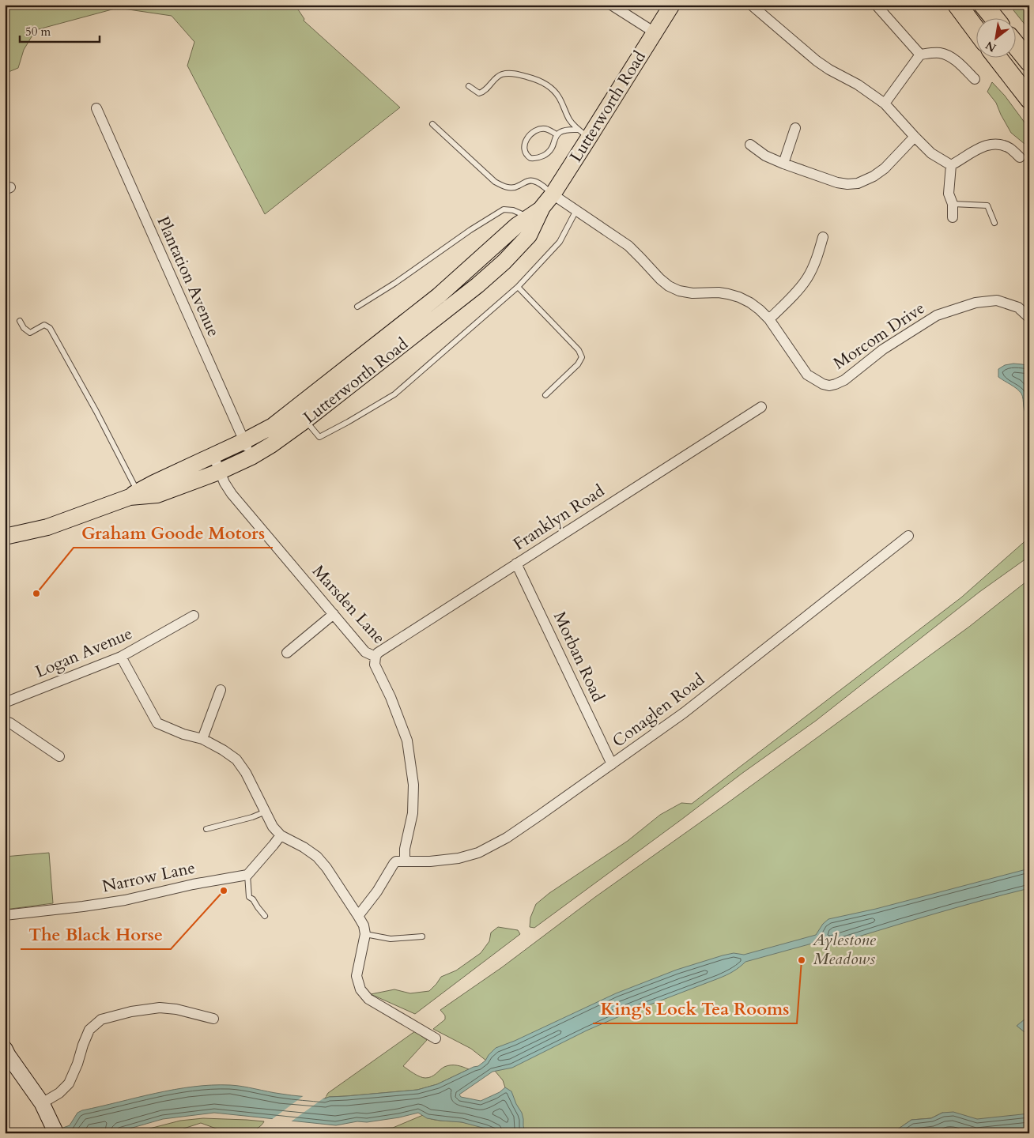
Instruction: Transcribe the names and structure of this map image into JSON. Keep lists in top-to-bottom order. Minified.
{"streets":{"main road":["Lutterworth Road"],"street":["Plantation Avenue","Morcom Drive","Franklyn Road","Marsden Lane","Logan Avenue","Morban Road","Conaglen Road","Narrow Lane"]},"crossings":[["Lutterworth Road","Plantation Avenue"],["Lutterworth Road","Morcom Drive"],["Lutterworth Road","Marsden Lane"],["Franklyn Road","Marsden Lane"],["Franklyn Road","Morban Road"],["Marsden Lane","Conaglen Road"],["Morban Road","Conaglen Road"]],"parks":["Aylestone Meadows"],"places":["Graham Goode Motors","The Black Horse","King's Lock Tea Rooms"],"scale_bar":"50 m","north":"bottom left"}
